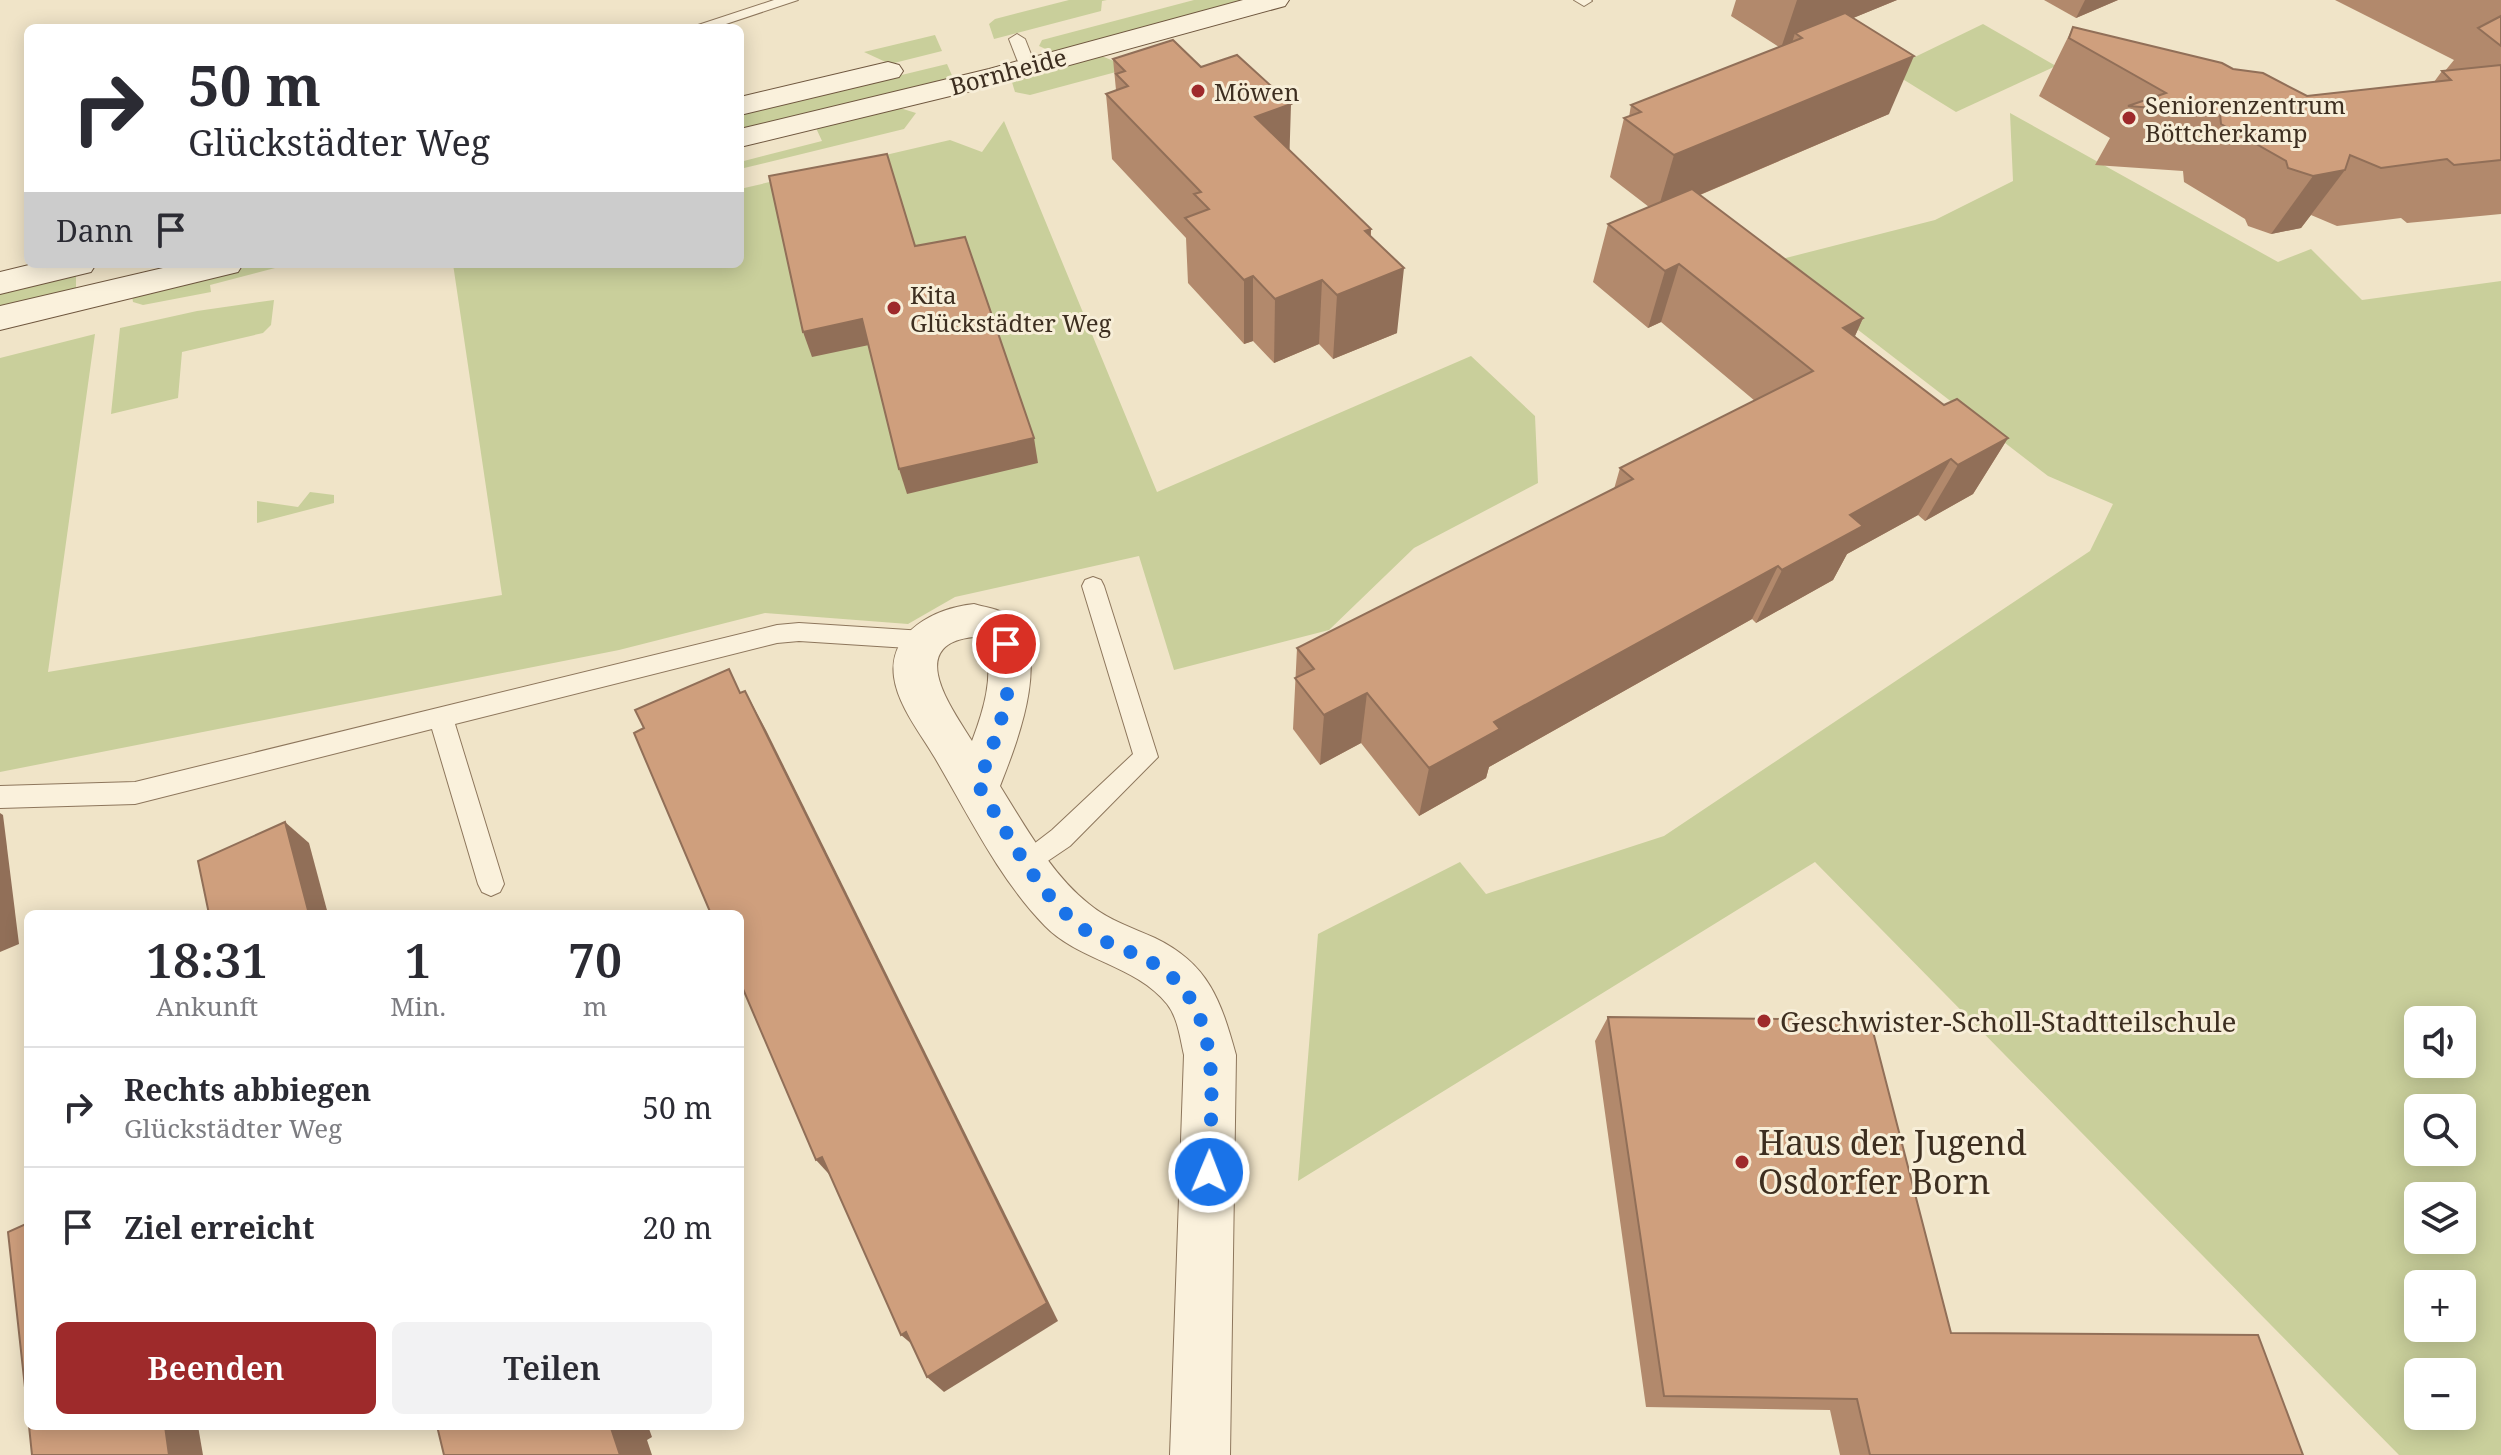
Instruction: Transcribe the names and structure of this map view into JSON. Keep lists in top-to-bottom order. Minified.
{"streets":{"street":["Bornheide"]},"places":["Möwen","Seniorenzentrum Böttcherkamp","Kita Glückstädter Weg","Geschwister-Scholl-Stadtteilschule","Haus der Jugend Osdorfer Born"],"page":{"turn":["50 m","Glückstädter Weg"],"then":"Dann","eta":["18:31","Ankunft","1","Min.","70","m"],"map_buttons":["+","−"],"list":[{"name":"Rechts abbiegen","note":"Glückstädter Weg","value":"50 m"},{"name":"Ziel erreicht","value":"20 m"}],"buttons":["Beenden","Teilen"]}}
